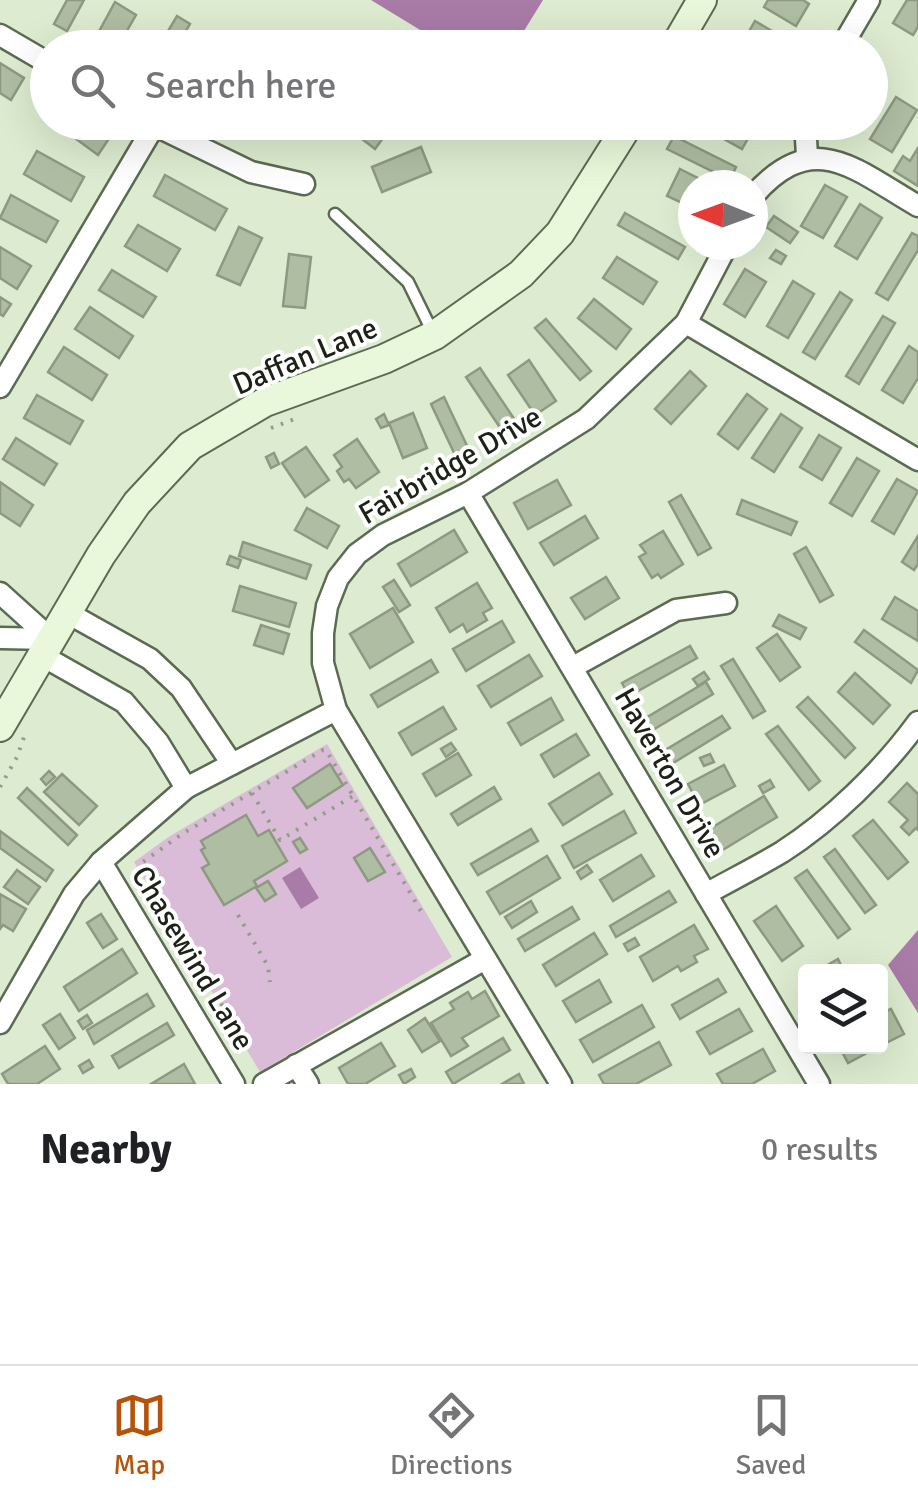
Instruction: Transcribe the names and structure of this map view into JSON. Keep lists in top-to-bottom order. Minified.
{"streets":{"street":["Daffan Lane","Fairbridge Drive","Haverton Drive","Chasewind Lane"]},"crossings":[["Fairbridge Drive","Haverton Drive"]],"north":"left","page":{"search":"Search here","heading":["Nearby","0 results"],"nav":["Map","Directions","Saved"]}}
